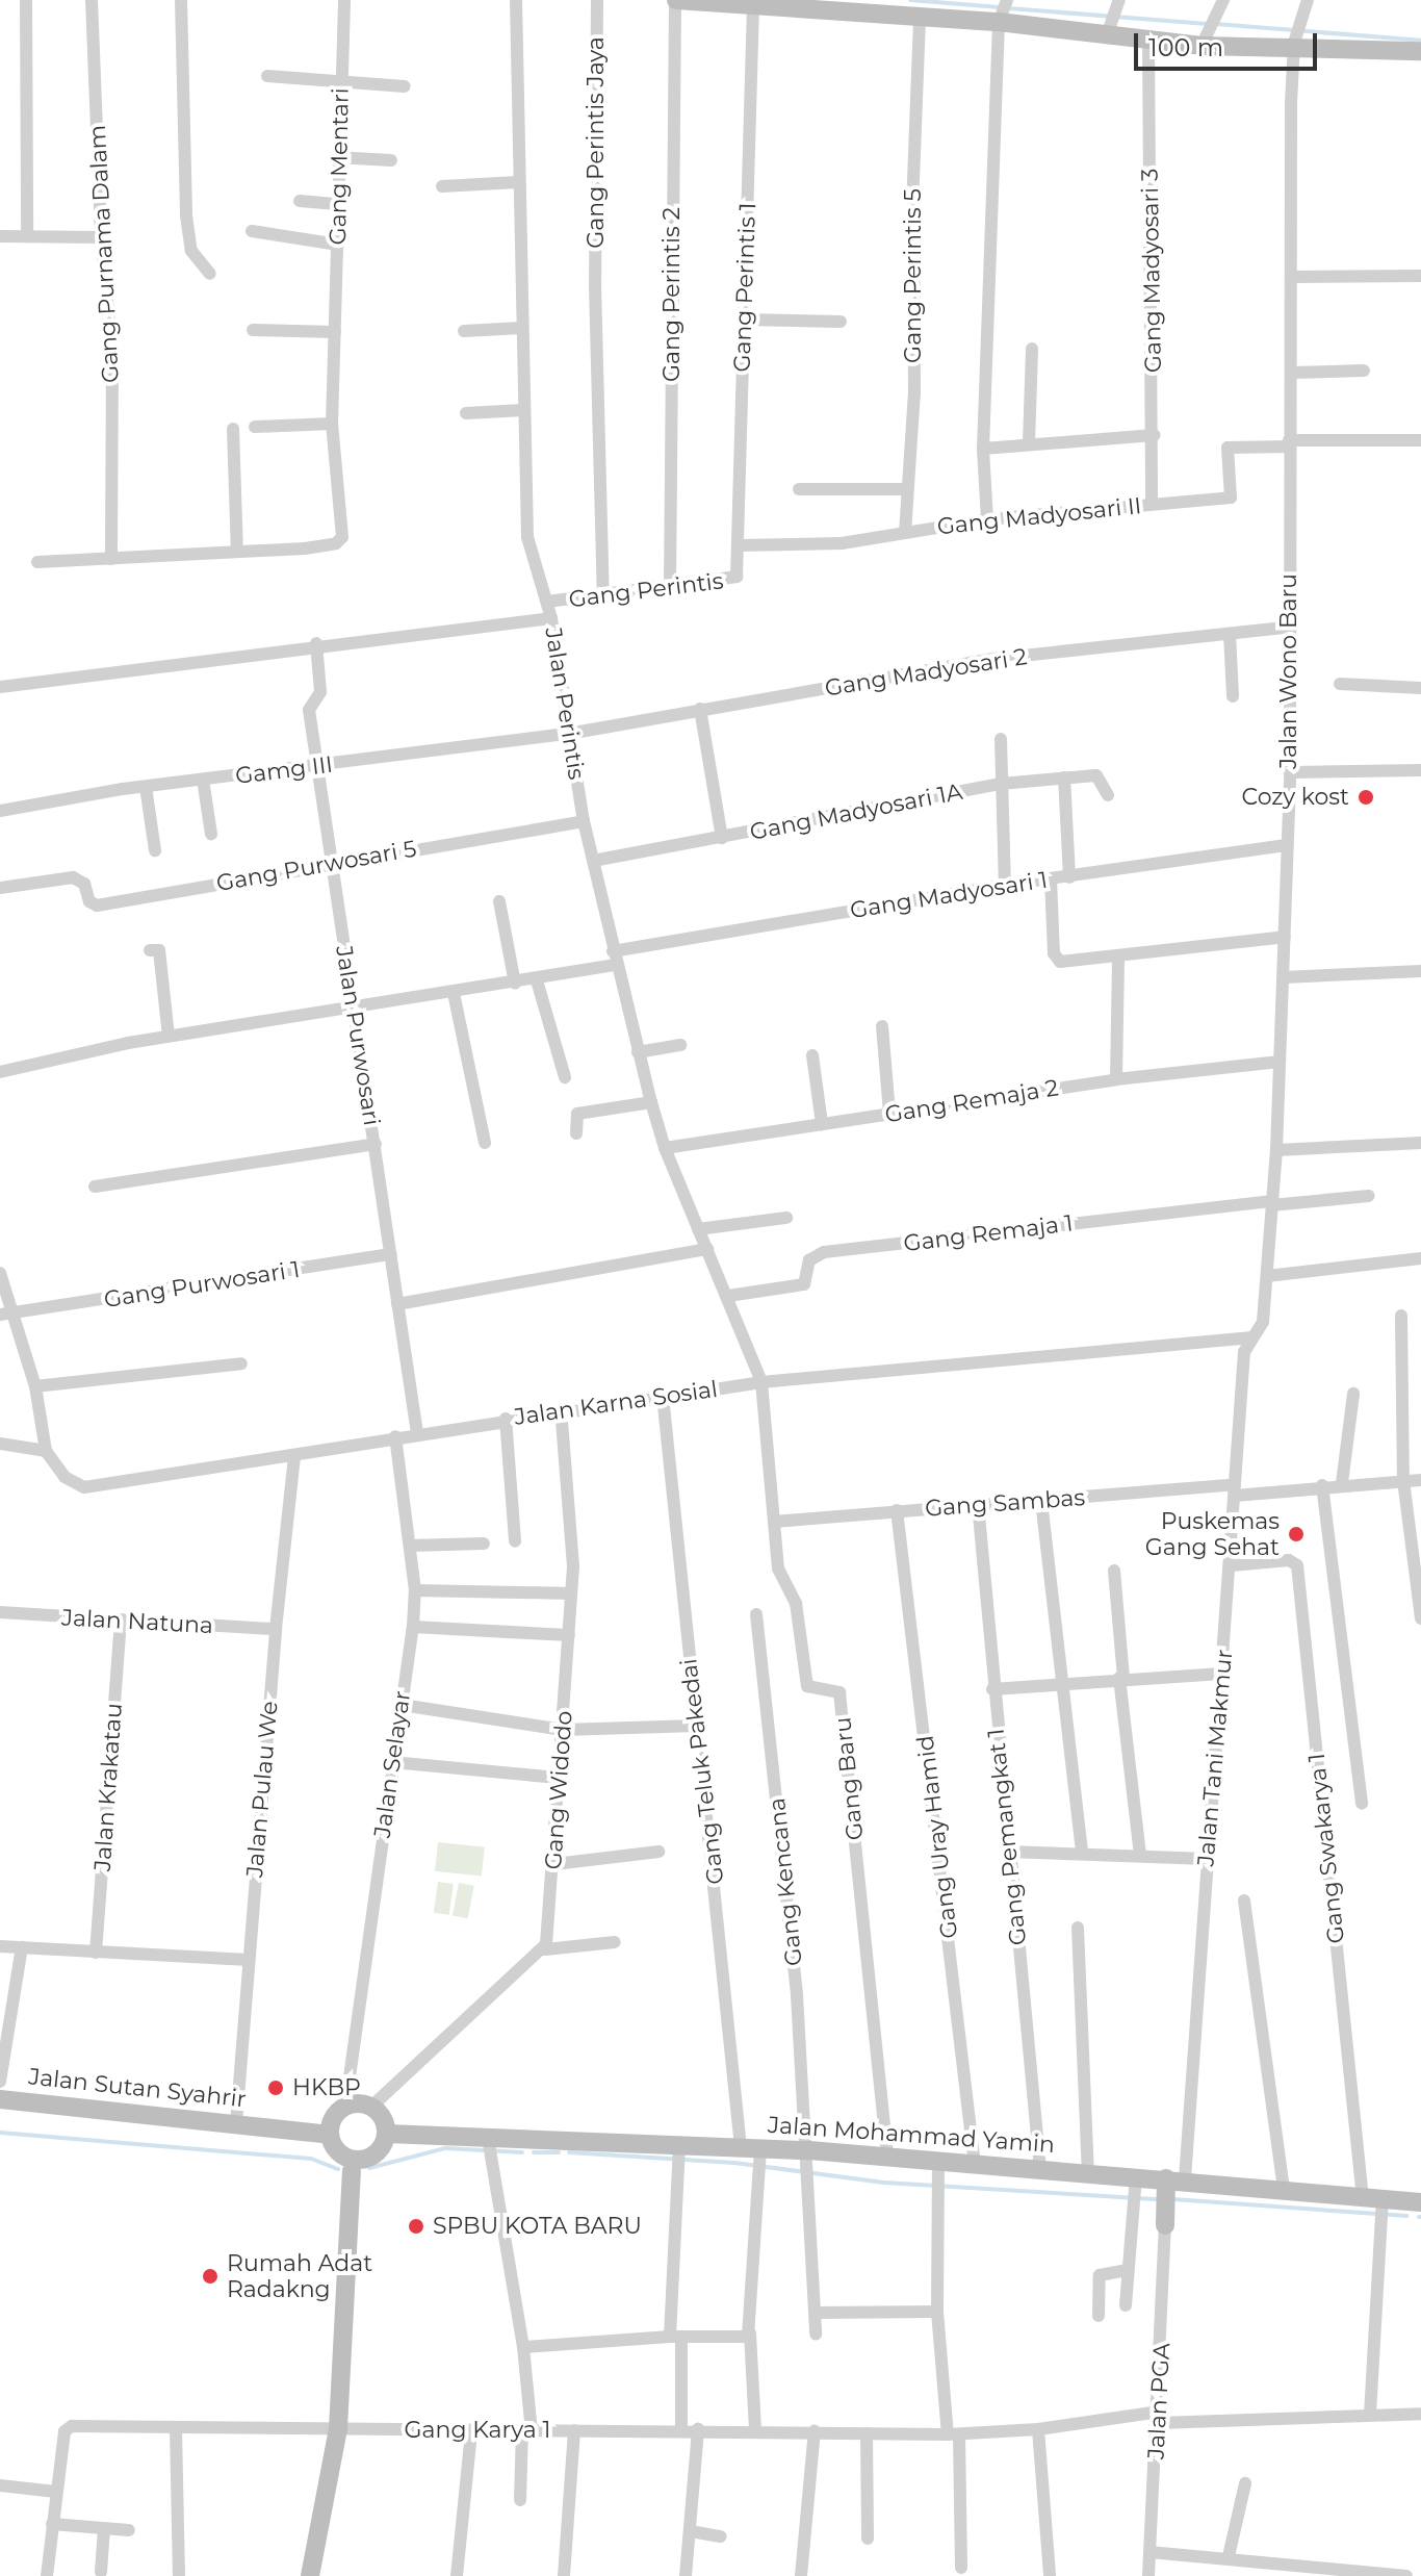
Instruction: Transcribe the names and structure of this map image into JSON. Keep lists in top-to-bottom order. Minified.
{"streets":{"street":["Gang Perintis Jaya","Gang Mentari","Gang Purnama Dalam","Gang Madyosari 3","Gang Perintis 5","Gang Perintis 1","Gang Perintis 2","Gang Madyosari II","Gang Perintis","Jalan Wono Baru","Gang Madyosari 2","Jalan Perintis","Gamg III","Gang Madyosari 1A","Gang Purwosari 5","Gang Madyosari 1","Jalan Purwosari","Gang Remaja 2","Gang Remaja 1","Gang Purwosari 1","Jalan Karna Sosial","Gang Sambas","Jalan Natuna","Jalan Tani Makmur","Jalan Selayar","Gang Teluk Pakedai","Gang Baru","Jalan Krakatau","Jalan Pulau We","Gang Widodo","Gang Uray Hamid","Gang Pemangkat 1","Gang Swakarya 1","Gang Kencana","Jalan Sutan Syahrir","Jalan Mohammad Yamin","Jalan PGA","Gang Karya 1"]},"crossings":[["Gang Perintis Jaya","Gang Perintis"],["Gang Madyosari 3","Gang Madyosari II"],["Gang Perintis 5","Gang Madyosari II"],["Gang Perintis 1","Gang Madyosari II"],["Gang Perintis 1","Gang Perintis"],["Gang Perintis 2","Gang Perintis"],["Gang Madyosari II","Jalan Wono Baru"],["Gang Perintis","Jalan Perintis"],["Jalan Wono Baru","Gang Madyosari 2"],["Jalan Wono Baru","Gang Madyosari 1"],["Jalan Wono Baru","Gang Remaja 2"],["Jalan Wono Baru","Gang Remaja 1"],["Jalan Wono Baru","Jalan Karna Sosial"],["Jalan Wono Baru","Jalan Tani Makmur"],["Gang Madyosari 2","Jalan Perintis"],["Gang Madyosari 2","Gamg III"],["Jalan Perintis","Gamg III"],["Jalan Perintis","Gang Madyosari 1A"],["Jalan Perintis","Gang Purwosari 5"],["Jalan Perintis","Gang Madyosari 1"],["Jalan Perintis","Gang Remaja 2"],["Jalan Perintis","Gang Remaja 1"],["Jalan Perintis","Jalan Karna Sosial"],["Jalan Perintis","Gang Baru"],["Gamg III","Jalan Purwosari"],["Gang Purwosari 5","Jalan Purwosari"],["Jalan Purwosari","Gang Purwosari 1"],["Jalan Purwosari","Jalan Karna Sosial"],["Jalan Karna Sosial","Jalan Tani Makmur"],["Jalan Karna Sosial","Jalan Selayar"],["Jalan Karna Sosial","Gang Teluk Pakedai"],["Jalan Karna Sosial","Gang Baru"],["Jalan Karna Sosial","Jalan Pulau We"],["Jalan Karna Sosial","Gang Widodo"],["Gang Sambas","Jalan Tani Makmur"],["Gang Sambas","Gang Baru"],["Gang Sambas","Gang Uray Hamid"],["Gang Sambas","Gang Pemangkat 1"],["Jalan Natuna","Jalan Krakatau"],["Jalan Natuna","Jalan Pulau We"],["Jalan Tani Makmur","Gang Swakarya 1"],["Jalan Tani Makmur","Jalan Mohammad Yamin"],["Gang Teluk Pakedai","Jalan Mohammad Yamin"],["Gang Teluk Pakedai","Gang Karya 1"],["Gang Baru","Jalan Mohammad Yamin"],["Jalan Pulau We","Jalan Sutan Syahrir"],["Gang Uray Hamid","Jalan Mohammad Yamin"],["Gang Pemangkat 1","Jalan Mohammad Yamin"],["Gang Swakarya 1","Jalan Mohammad Yamin"],["Gang Kencana","Jalan Mohammad Yamin"],["Jalan PGA","Gang Karya 1"]],"places":["Cozy kost","Puskemas Gang Sehat","HKBP","SPBU KOTA BARU","Rumah Adat Radakng"],"scale_bar":"100 m"}
